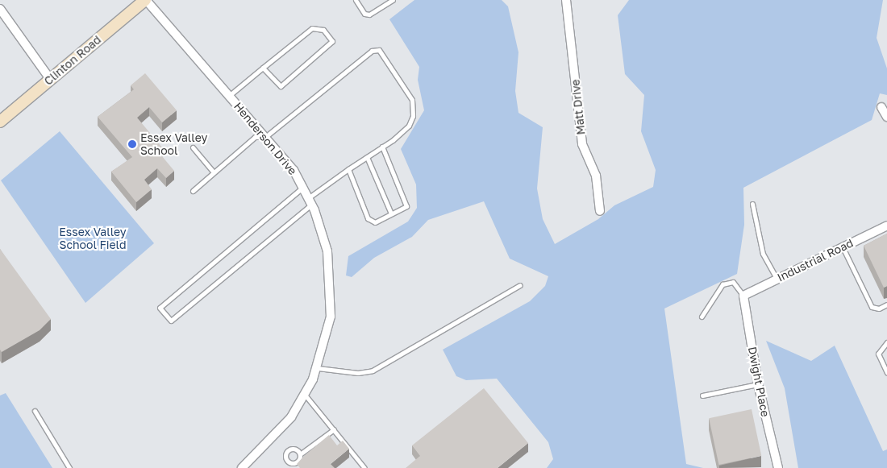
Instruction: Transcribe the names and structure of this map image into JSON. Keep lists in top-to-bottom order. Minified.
{"streets":{"street":["Clinton Road","Matt Drive","Henderson Drive","Industrial Road","Dwight Place"]},"crossings":[["Clinton Road","Henderson Drive"],["Industrial Road","Dwight Place"]],"parks":["Essex Valley School Field"],"places":["Essex Valley School"]}
